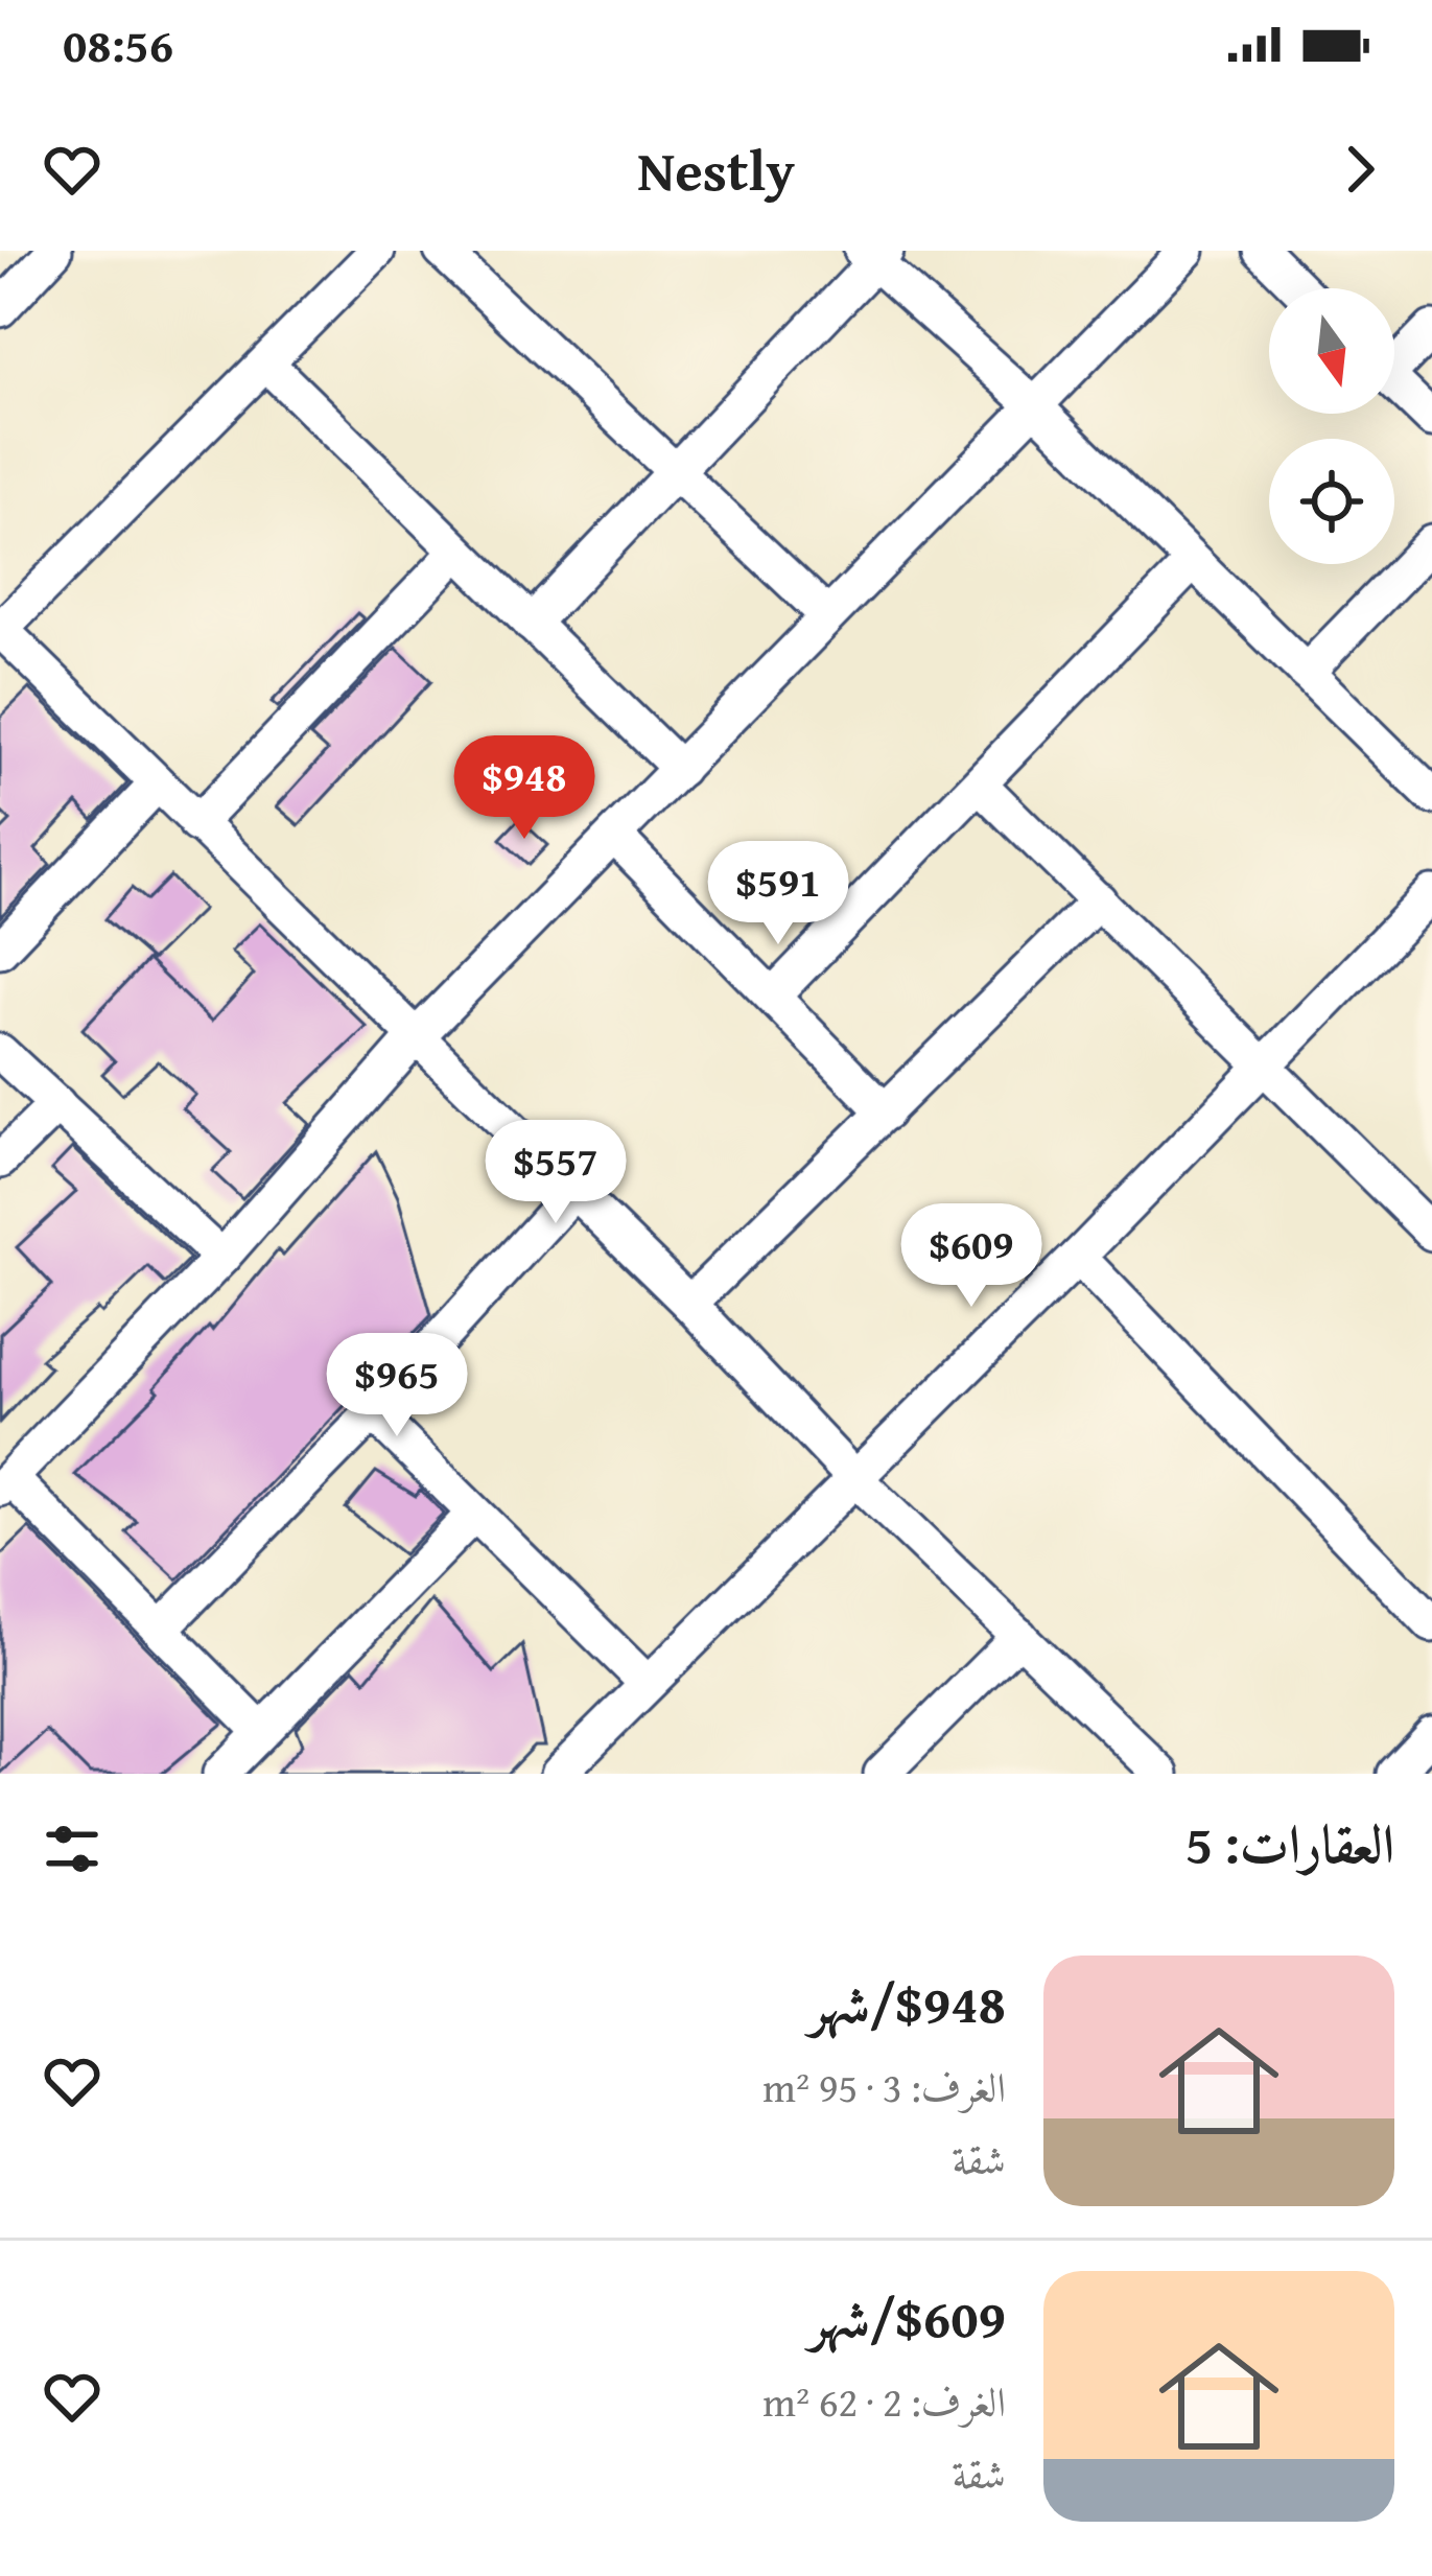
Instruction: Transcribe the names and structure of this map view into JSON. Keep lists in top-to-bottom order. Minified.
{"north":"bottom","page":{"status":"08:56","header":"Nestly","price":["$948","$591","$557","$609","$965"],"heading":"العقارات: 5","list":[{"name":"$948/شهر","note":"الغرف: 3 · 95 m² · شقة"},{"name":"$609/شهر","note":"الغرف: 2 · 62 m² · شقة"}]}}
